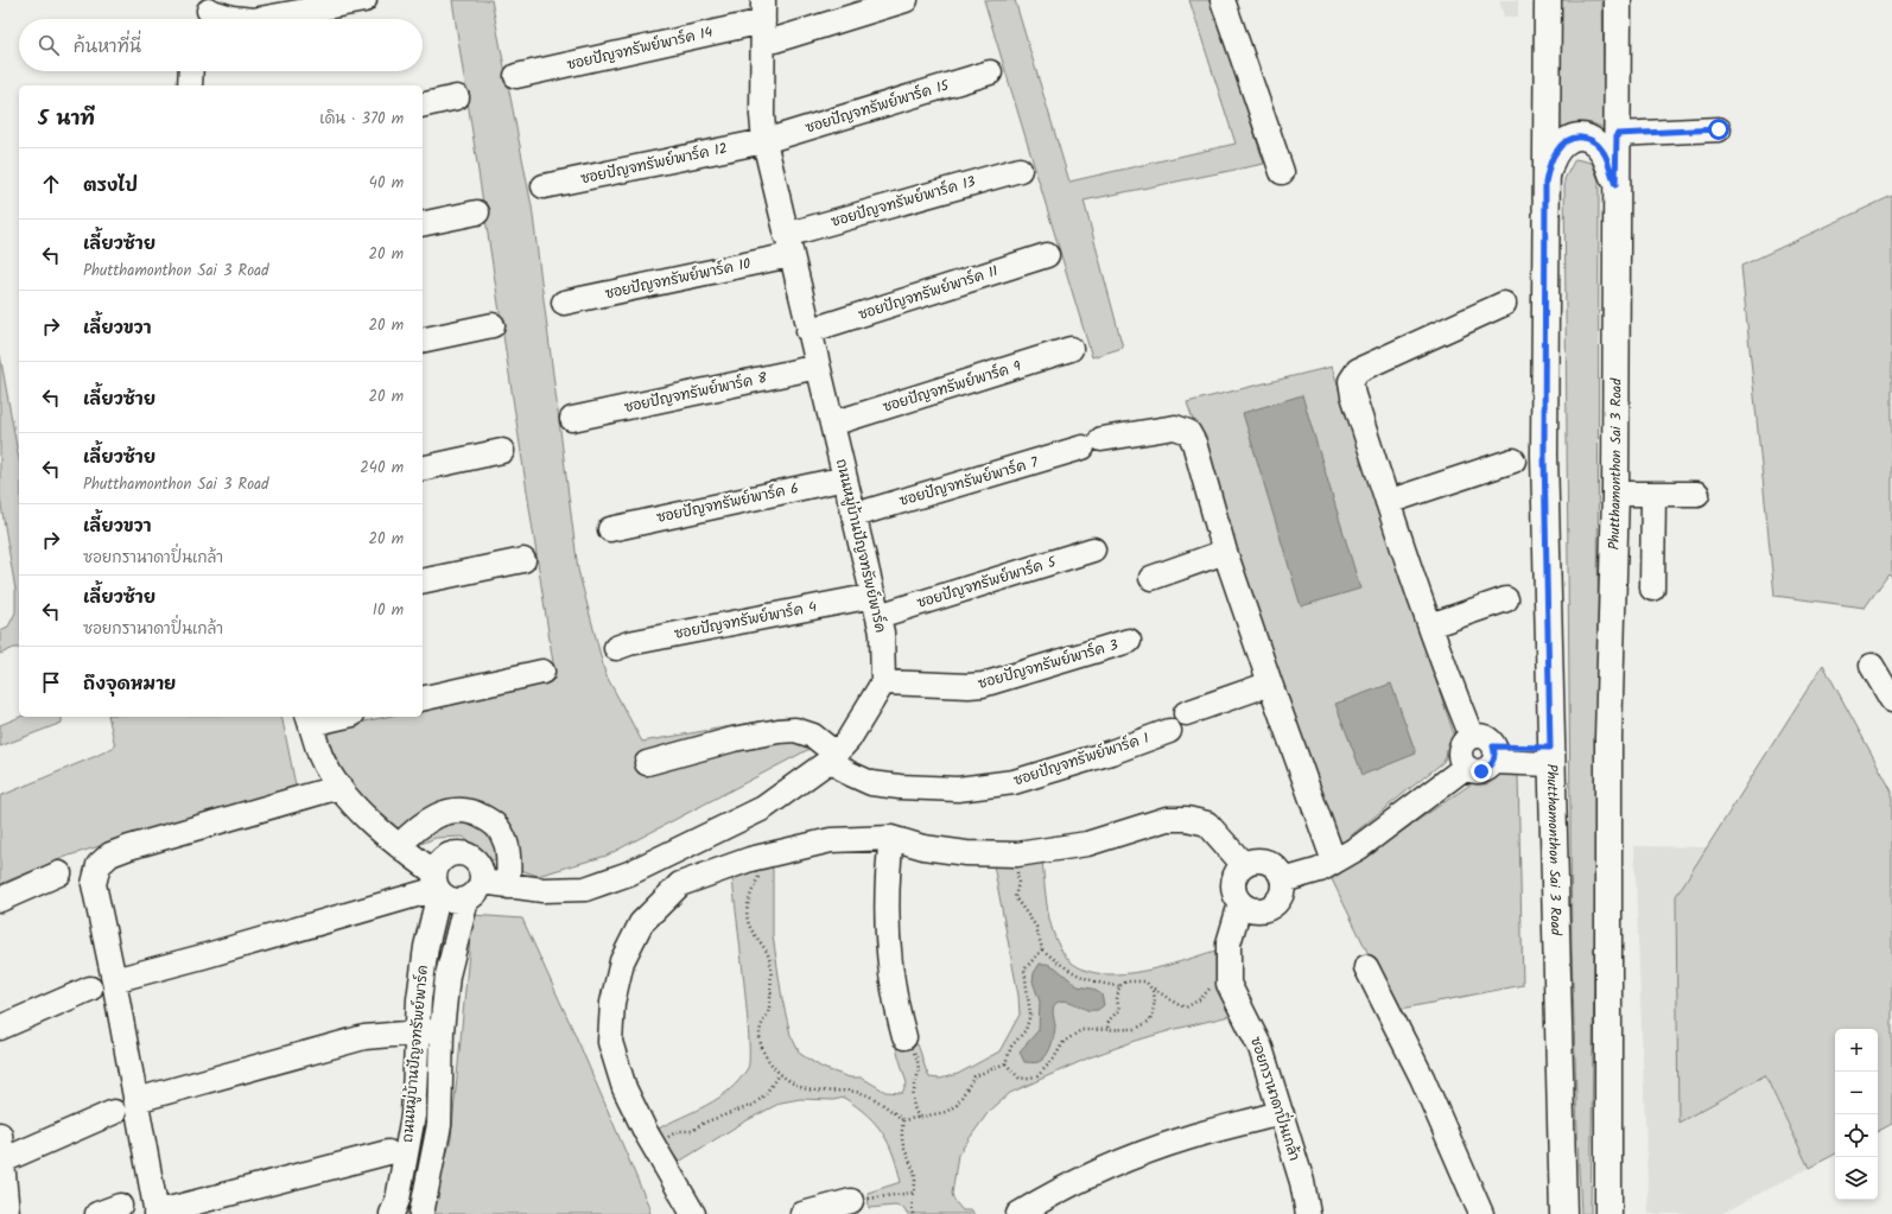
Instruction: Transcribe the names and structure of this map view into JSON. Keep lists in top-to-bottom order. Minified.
{"streets":{"main road":["Phutthamonthon Sai 3 Road"],"street":["ซอยปัญจทรัพย์พาร์ค 14","ซอยปัญจทรัพย์พาร์ค 15","ซอยปัญจทรัพย์พาร์ค 12","ซอยปัญจทรัพย์พาร์ค 13","ซอยปัญจทรัพย์พาร์ค 10","ซอยปัญจทรัพย์พาร์ค 11","ซอยปัญจทรัพย์พาร์ค 9","ซอยปัญจทรัพย์พาร์ค 8","ซอยปัญจทรัพย์พาร์ค 7","ซอยปัญจทรัพย์พาร์ค 6","ถนนหมู่บ้านปัญจทรัพย์พาร์ค","ซอยปัญจทรัพย์พาร์ค 5","ซอยปัญจทรัพย์พาร์ค 4","ซอยปัญจทรัพย์พาร์ค 3","ซอยปัญจทรัพย์พาร์ค 1","ซอยกรานาดาปิ่นเกล้า"]},"crossings":[["ซอยปัญจทรัพย์พาร์ค 14","ถนนหมู่บ้านปัญจทรัพย์พาร์ค"],["ซอยปัญจทรัพย์พาร์ค 15","ซอยปัญจทรัพย์พาร์ค 12"],["ซอยปัญจทรัพย์พาร์ค 15","ถนนหมู่บ้านปัญจทรัพย์พาร์ค"],["ซอยปัญจทรัพย์พาร์ค 12","ถนนหมู่บ้านปัญจทรัพย์พาร์ค"],["ซอยปัญจทรัพย์พาร์ค 13","ซอยปัญจทรัพย์พาร์ค 10"],["ซอยปัญจทรัพย์พาร์ค 13","ถนนหมู่บ้านปัญจทรัพย์พาร์ค"],["ซอยปัญจทรัพย์พาร์ค 10","ถนนหมู่บ้านปัญจทรัพย์พาร์ค"],["ซอยปัญจทรัพย์พาร์ค 11","ถนนหมู่บ้านปัญจทรัพย์พาร์ค"],["ซอยปัญจทรัพย์พาร์ค 9","ถนนหมู่บ้านปัญจทรัพย์พาร์ค"],["ซอยปัญจทรัพย์พาร์ค 8","ถนนหมู่บ้านปัญจทรัพย์พาร์ค"],["ซอยปัญจทรัพย์พาร์ค 7","ถนนหมู่บ้านปัญจทรัพย์พาร์ค"],["ซอยปัญจทรัพย์พาร์ค 6","ถนนหมู่บ้านปัญจทรัพย์พาร์ค"],["ถนนหมู่บ้านปัญจทรัพย์พาร์ค","ซอยปัญจทรัพย์พาร์ค 5"],["ถนนหมู่บ้านปัญจทรัพย์พาร์ค","ซอยปัญจทรัพย์พาร์ค 4"],["ถนนหมู่บ้านปัญจทรัพย์พาร์ค","ซอยปัญจทรัพย์พาร์ค 3"],["ซอยปัญจทรัพย์พาร์ค 5","ซอยปัญจทรัพย์พาร์ค 4"]],"page":{"search":"ค้นหาที่นี่","heading":["5 นาที","เดิน · 370 m"],"list":[["ตรงไป","40 m"],["เลี้ยวซ้าย","Phutthamonthon Sai 3 Road","20 m"],["เลี้ยวขวา","20 m"],["เลี้ยวซ้าย","20 m"],["เลี้ยวซ้าย","Phutthamonthon Sai 3 Road","240 m"],["เลี้ยวขวา","ซอยกรานาดาปิ่นเกล้า","20 m"],["เลี้ยวซ้าย","ซอยกรานาดาปิ่นเกล้า","10 m"],"ถึงจุดหมาย"],"map_buttons":["+","−"]}}
